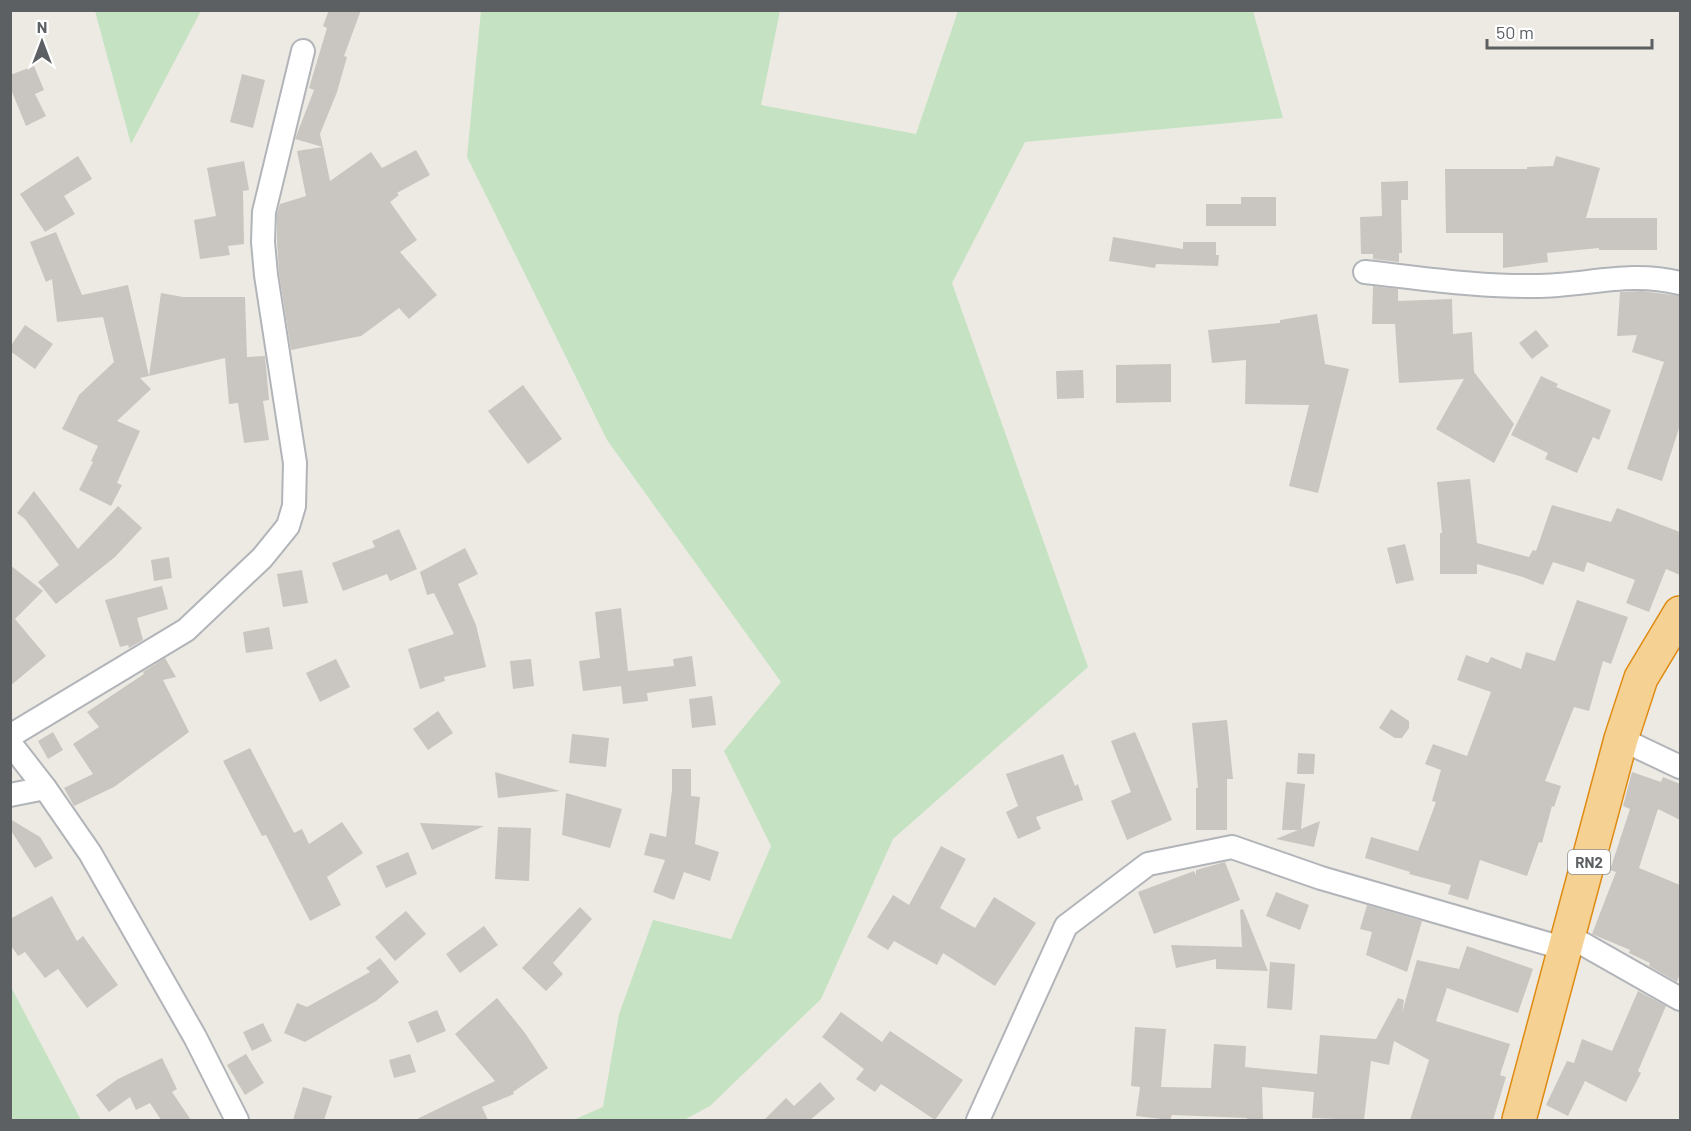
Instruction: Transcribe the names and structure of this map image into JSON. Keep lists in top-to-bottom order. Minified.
{"streets":{"highway":["RN2"]},"scale_bar":"50 m","north":"top"}
